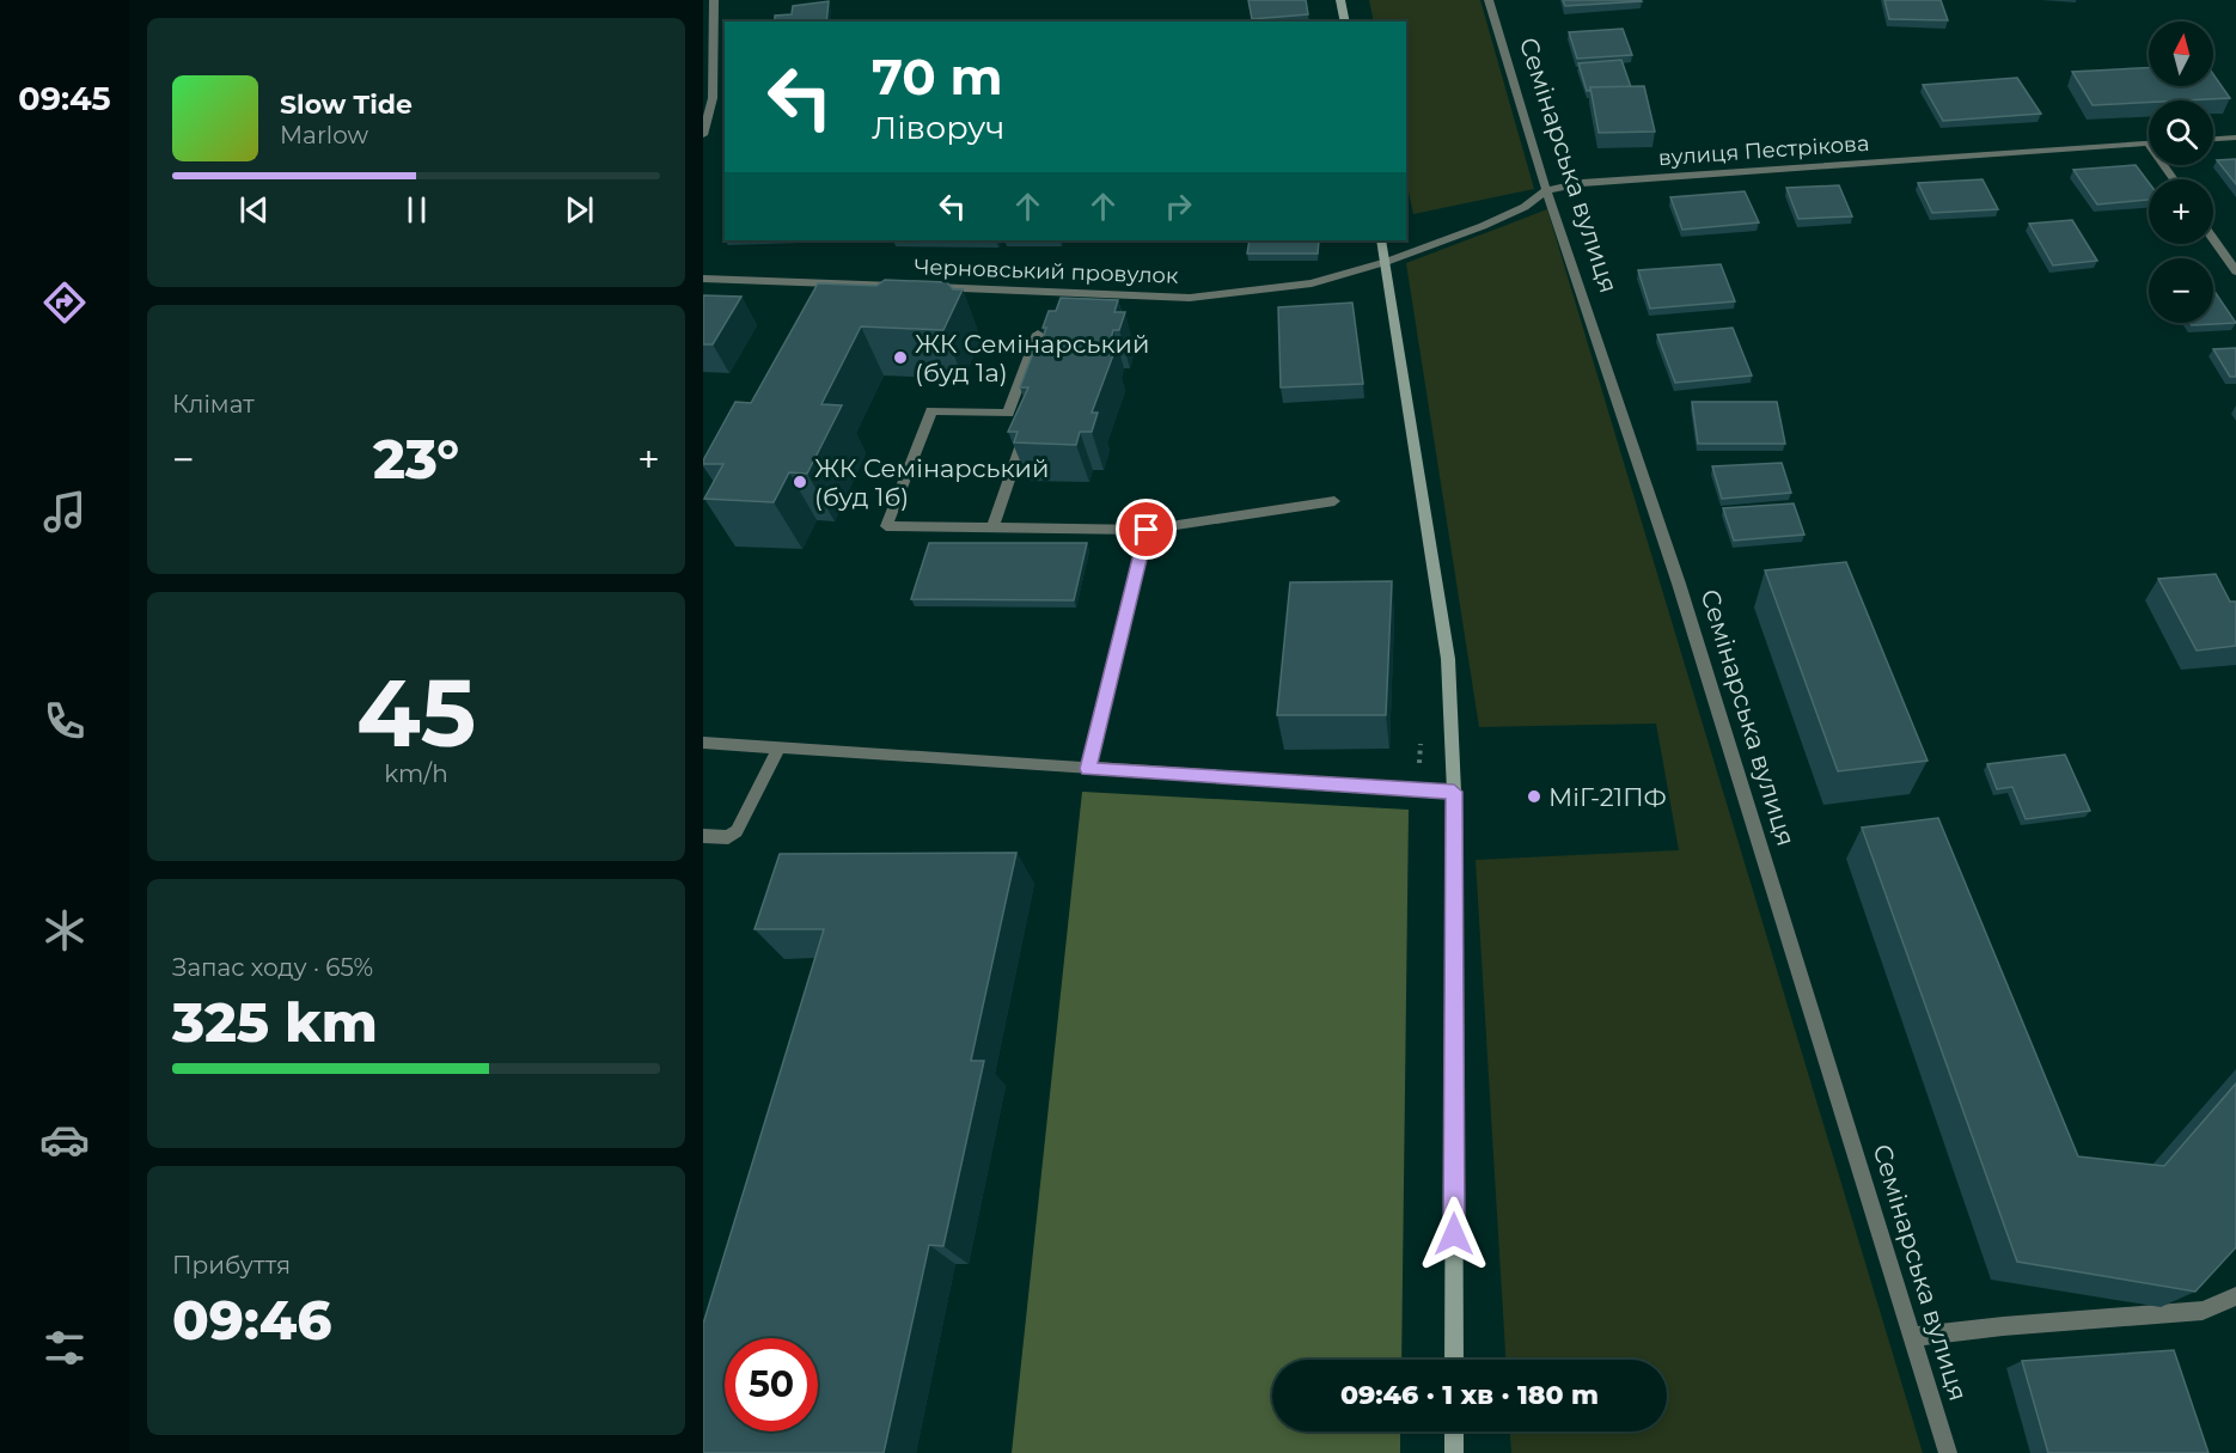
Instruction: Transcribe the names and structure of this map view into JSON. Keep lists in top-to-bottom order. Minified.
{"streets":{"street":["вулиця Пестрікова","Семінарська вулиця","Черновський провулок"]},"crossings":[["вулиця Пестрікова","Семінарська вулиця"],["вулиця Пестрікова","Черновський провулок"]],"places":["ЖК Семінарський (буд 1а)","ЖК Семінарський (буд 1б)","МіГ-21ПФ"],"north":"top","page":{"tabs":"09:45","map_buttons":["+","−"],"turn":["70 m","Ліворуч"],"song":["Slow Tide","Marlow"],"tile":["Клімат",["45","km/h"],["Запас ходу · 65%","325 km"],["Прибуття","09:46"]],"heat":["−","23°","+"],"limit":"50","trip":"09:46 · 1 хв · 180 m"}}
